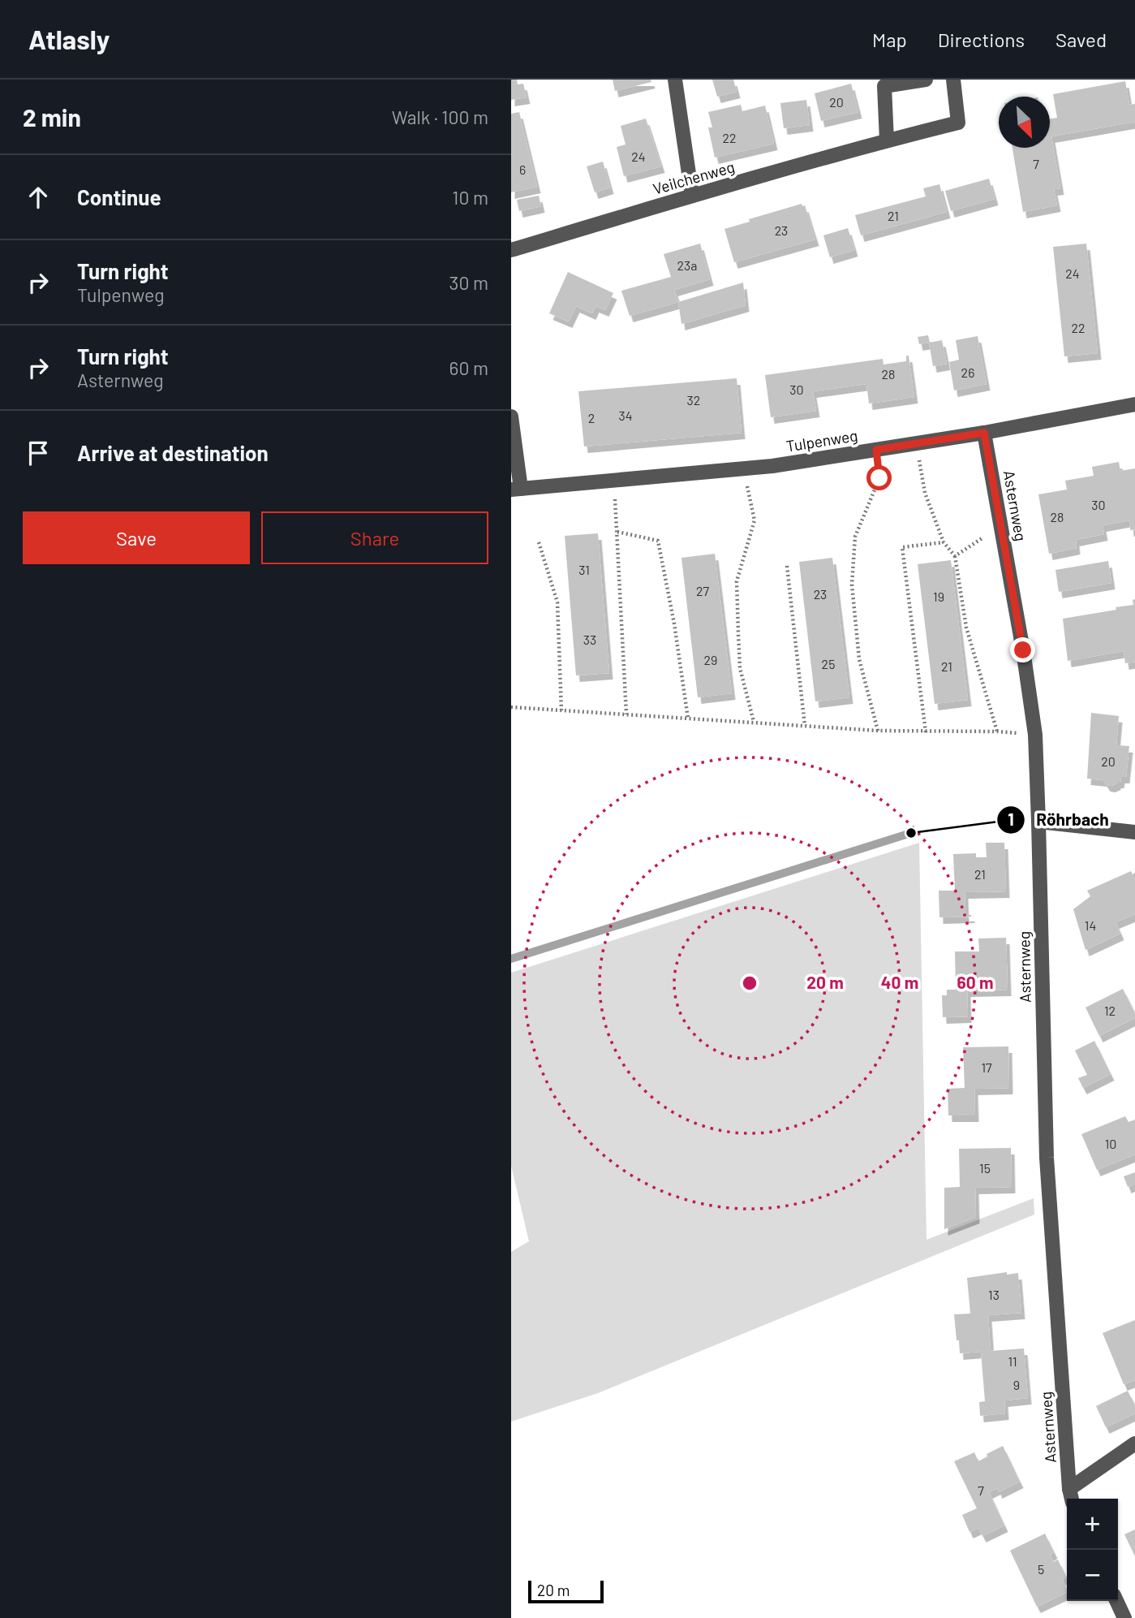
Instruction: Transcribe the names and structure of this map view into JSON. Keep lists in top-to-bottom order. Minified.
{"streets":{"street":["Veilchenweg","Tulpenweg","Asternweg"]},"crossings":[["Tulpenweg","Asternweg"]],"places":["Röhrbach"],"house_numbers":["20","22","24","7","6","21","23","23a","24","22","26","28","30","32","34","2","30","28","31","27","23","19","33","29","25","21","20","21","14","12","17","10","15","13","11","9","7","5"],"scale_bar":"20 m","north":"bottom right","page":{"header":"Atlasly","nav":["Map","Directions","Saved"],"heading":["2 min","Walk · 100 m"],"list":[["Continue","10 m"],["Turn right","Tulpenweg","30 m"],["Turn right","Asternweg","60 m"],"Arrive at destination"],"buttons":["Save","Share"],"map_buttons":["+","−"],"scale":"20 m"},"rings":["20 m","40 m","60 m"]}
